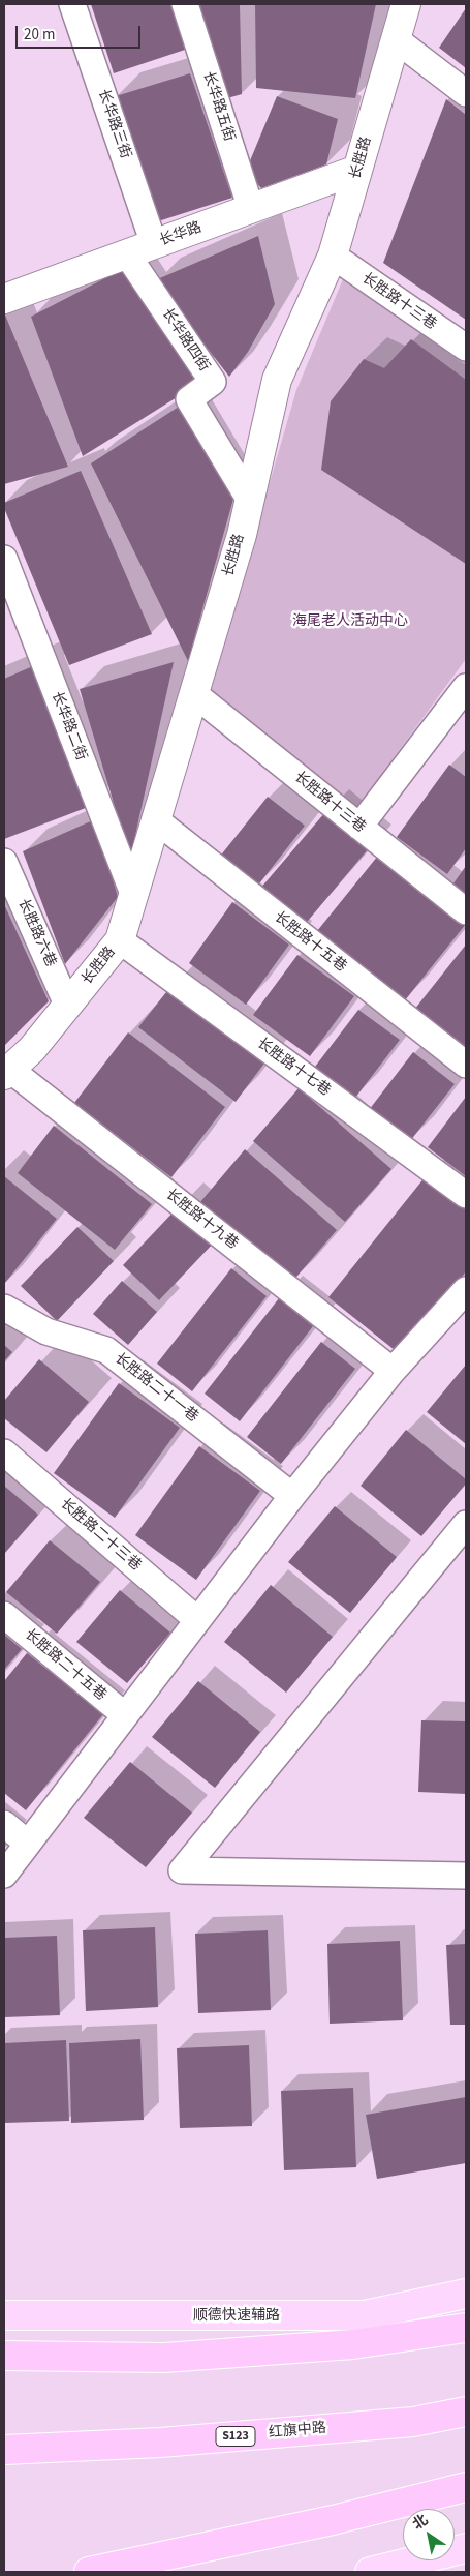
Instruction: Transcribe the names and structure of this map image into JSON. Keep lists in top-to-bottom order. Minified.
{"streets":{"highway":["红旗中路","S123"],"main road":["顺德快速辅路"],"street":["长胜路","长华路"],"lane":["长华路五街","长华路三街","长胜路十三巷","长华路四街","长华路二街","长胜路六巷","长胜路十五巷","长胜路十七巷","长胜路十九巷","长胜路二十一巷","长胜路二十三巷","长胜路二十五巷"]},"crossings":[["长华路五街","长华路"],["长华路三街","长华路"],["长胜路","长华路"],["长胜路","长胜路十三巷"],["长胜路","长华路四街"],["长胜路","长华路二街"],["长胜路","长胜路六巷"],["长胜路","长胜路十五巷"],["长胜路","长胜路十七巷"],["长胜路","长胜路十九巷"],["长华路","长华路四街"]],"parks":["海尾老人活动中心"],"scale_bar":"20 m","north":"top left"}
